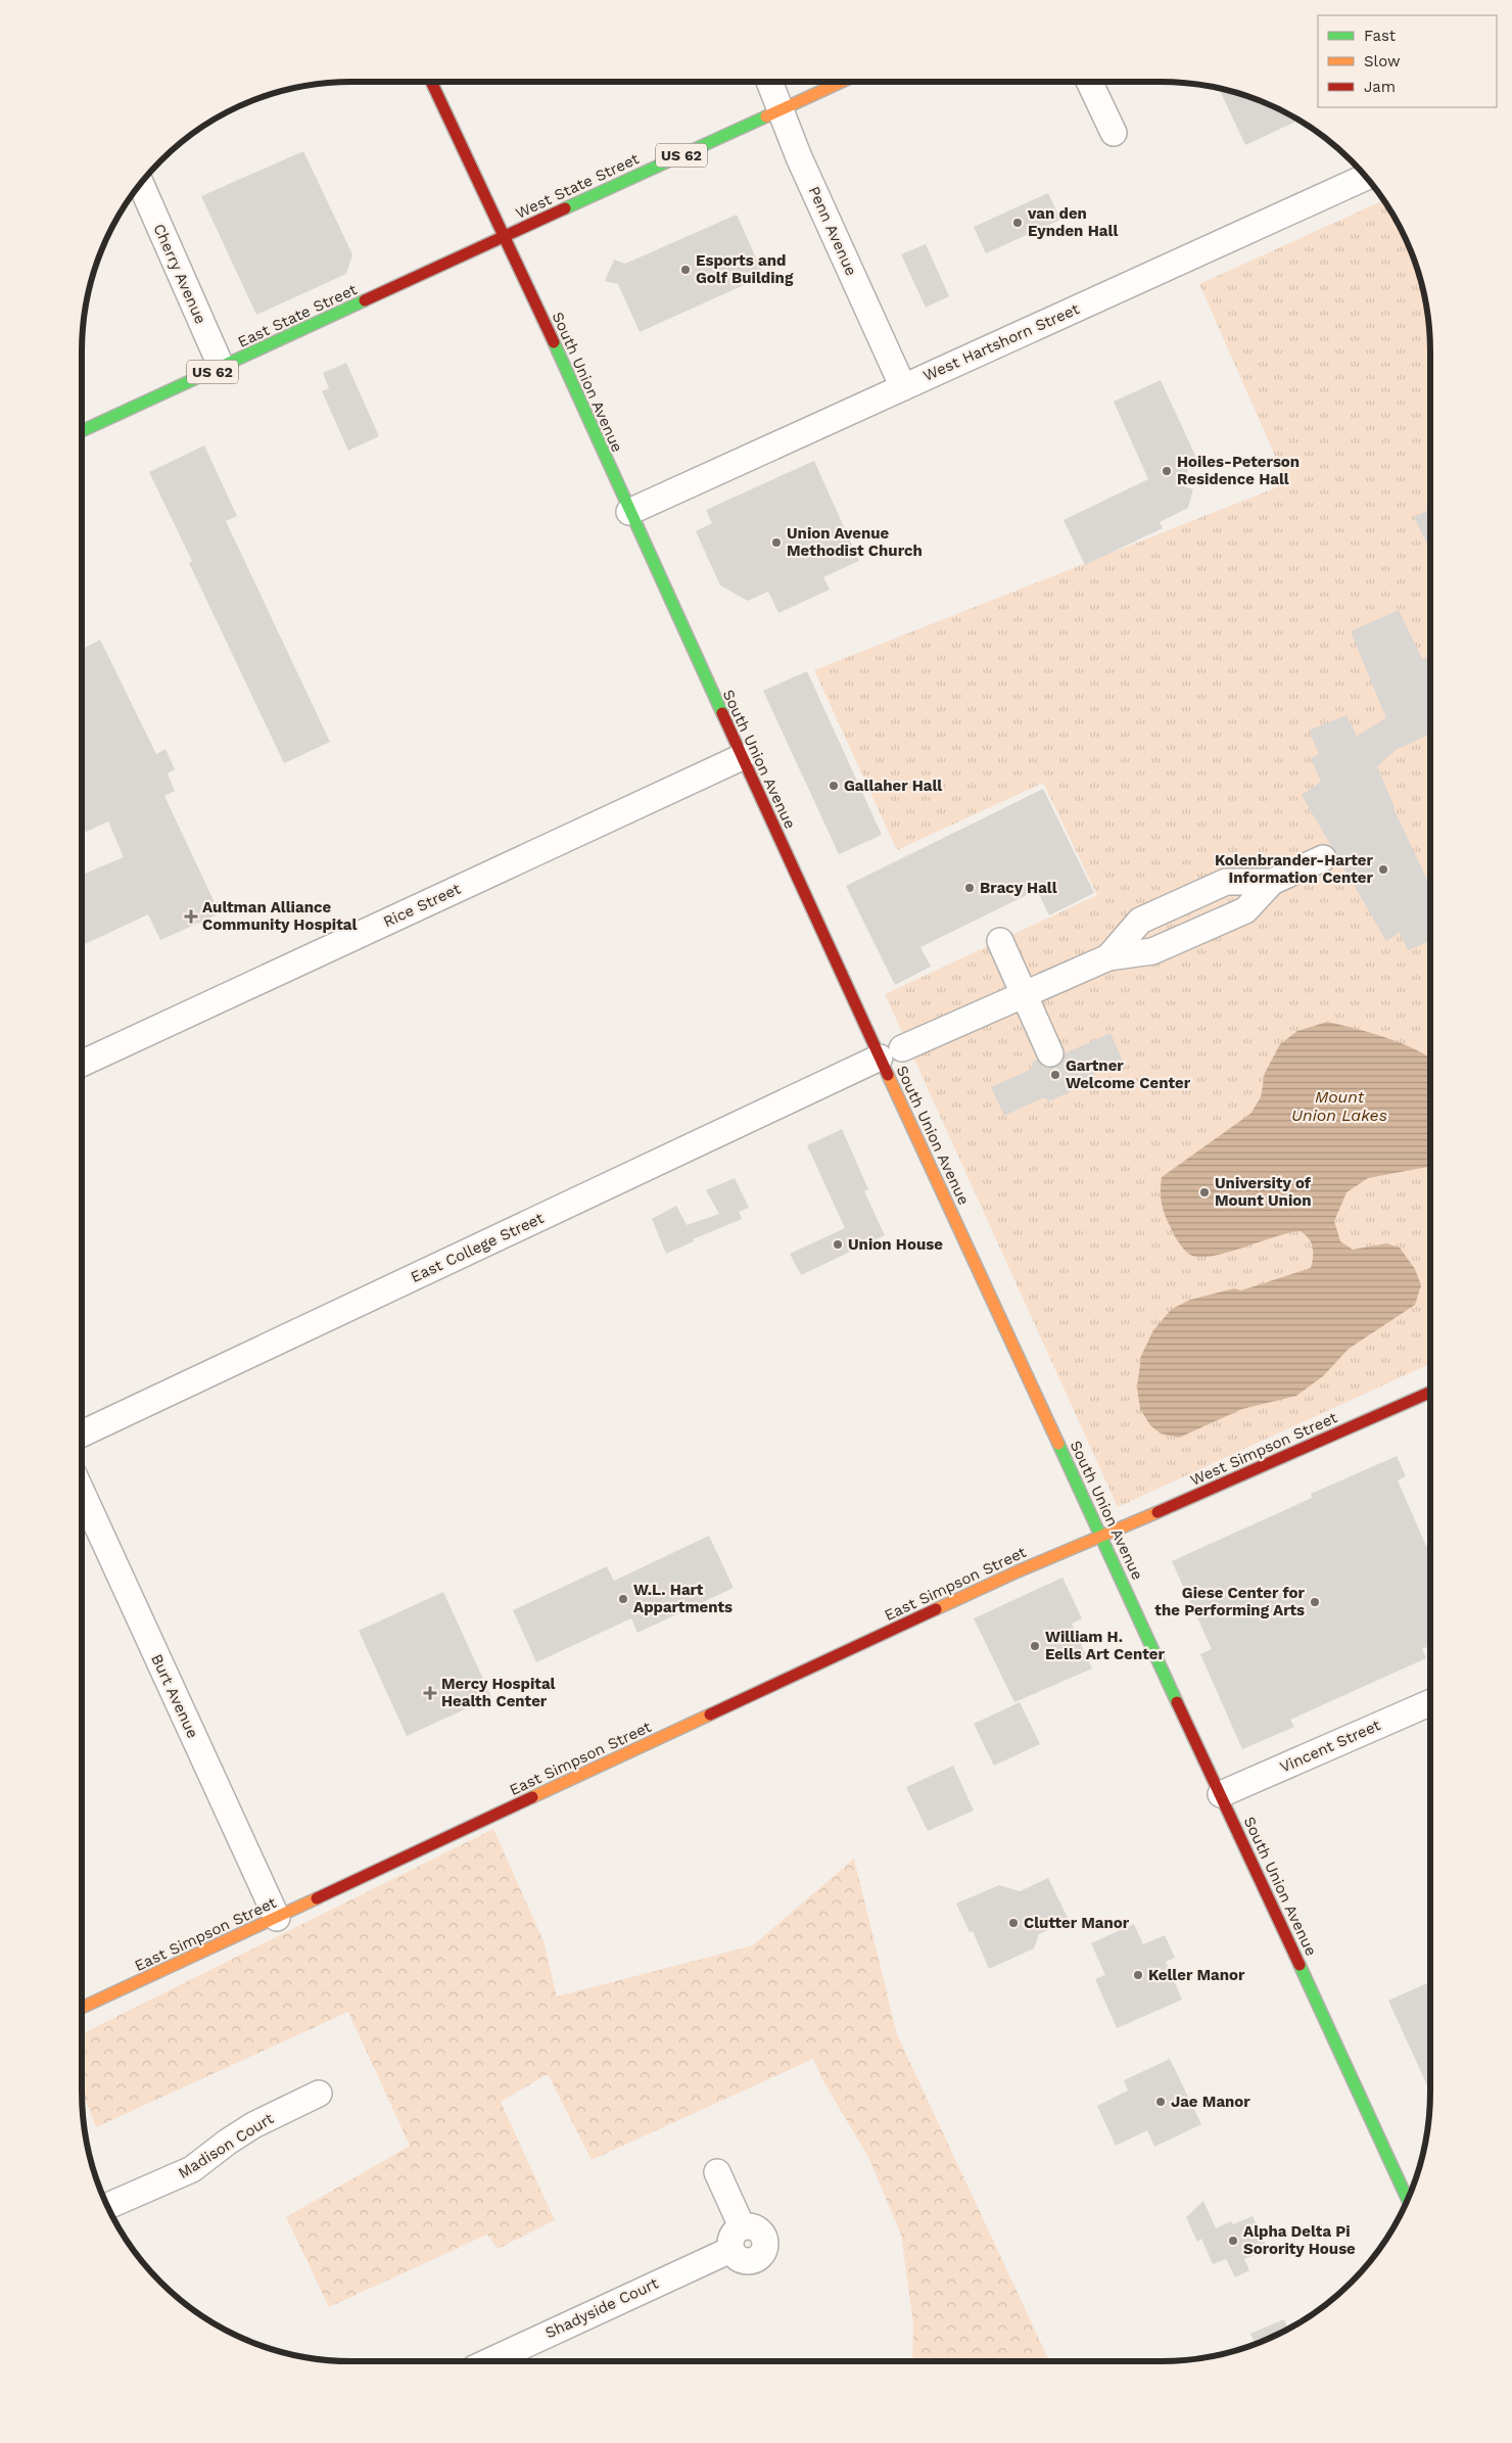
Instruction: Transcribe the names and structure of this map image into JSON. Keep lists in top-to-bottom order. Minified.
{"streets":{"main road":["US 62","West State Street","East State Street","South Union Avenue","West Simpson Street","East Simpson Street"],"street":["Penn Avenue","Cherry Avenue","West Hartshorn Street","Rice Street","East College Street","Burt Avenue","Vincent Street","Madison Court","Shadyside Court"]},"crossings":[["West State Street","Penn Avenue"],["West State Street","East State Street"],["West State Street","South Union Avenue"],["Penn Avenue","West Hartshorn Street"],["Cherry Avenue","East State Street"],["East State Street","South Union Avenue"],["West Hartshorn Street","South Union Avenue"],["South Union Avenue","Rice Street"],["South Union Avenue","East College Street"],["South Union Avenue","West Simpson Street"],["South Union Avenue","East Simpson Street"],["South Union Avenue","Vincent Street"],["West Simpson Street","East Simpson Street"],["East Simpson Street","Burt Avenue"]],"water":["Mount Union Lakes"],"places":{"other":["van den Eynden Hall","Esports and Golf Building","Hoiles-Peterson Residence Hall","Union Avenue Methodist Church","Gallaher Hall","Kolenbrander-Harter Information Center","Bracy Hall","Gartner Welcome Center","University of Mount Union","Union House","W.L. Hart Appartments","Giese Center for the Performing Arts","William H. Eells Art Center","Clutter Manor","Keller Manor","Jae Manor","Alpha Delta Pi Sorority House"],"health":["Aultman Alliance Community Hospital","Mercy Hospital Health Center"]},"legend":["Fast","Slow","Jam"]}
